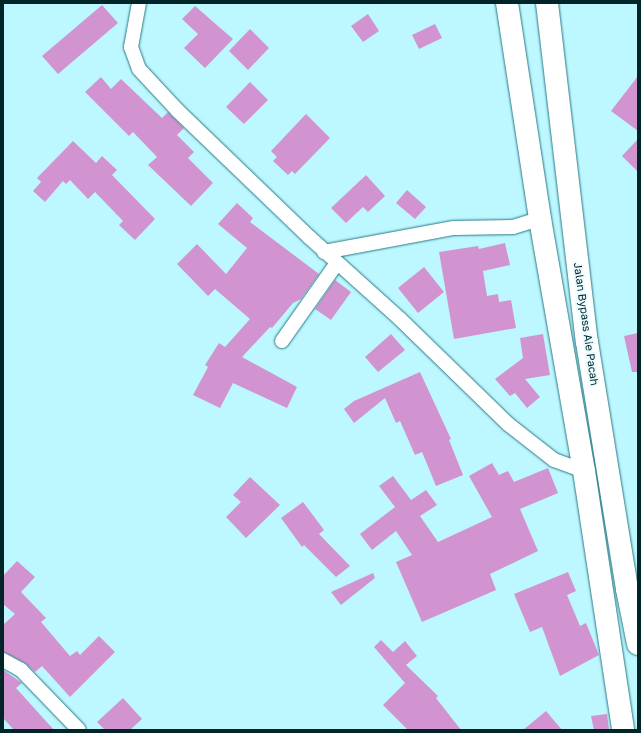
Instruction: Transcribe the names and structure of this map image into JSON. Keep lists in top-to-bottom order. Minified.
{"streets":{"highway":["Jalan Bypass Aie Pacah"]}}
